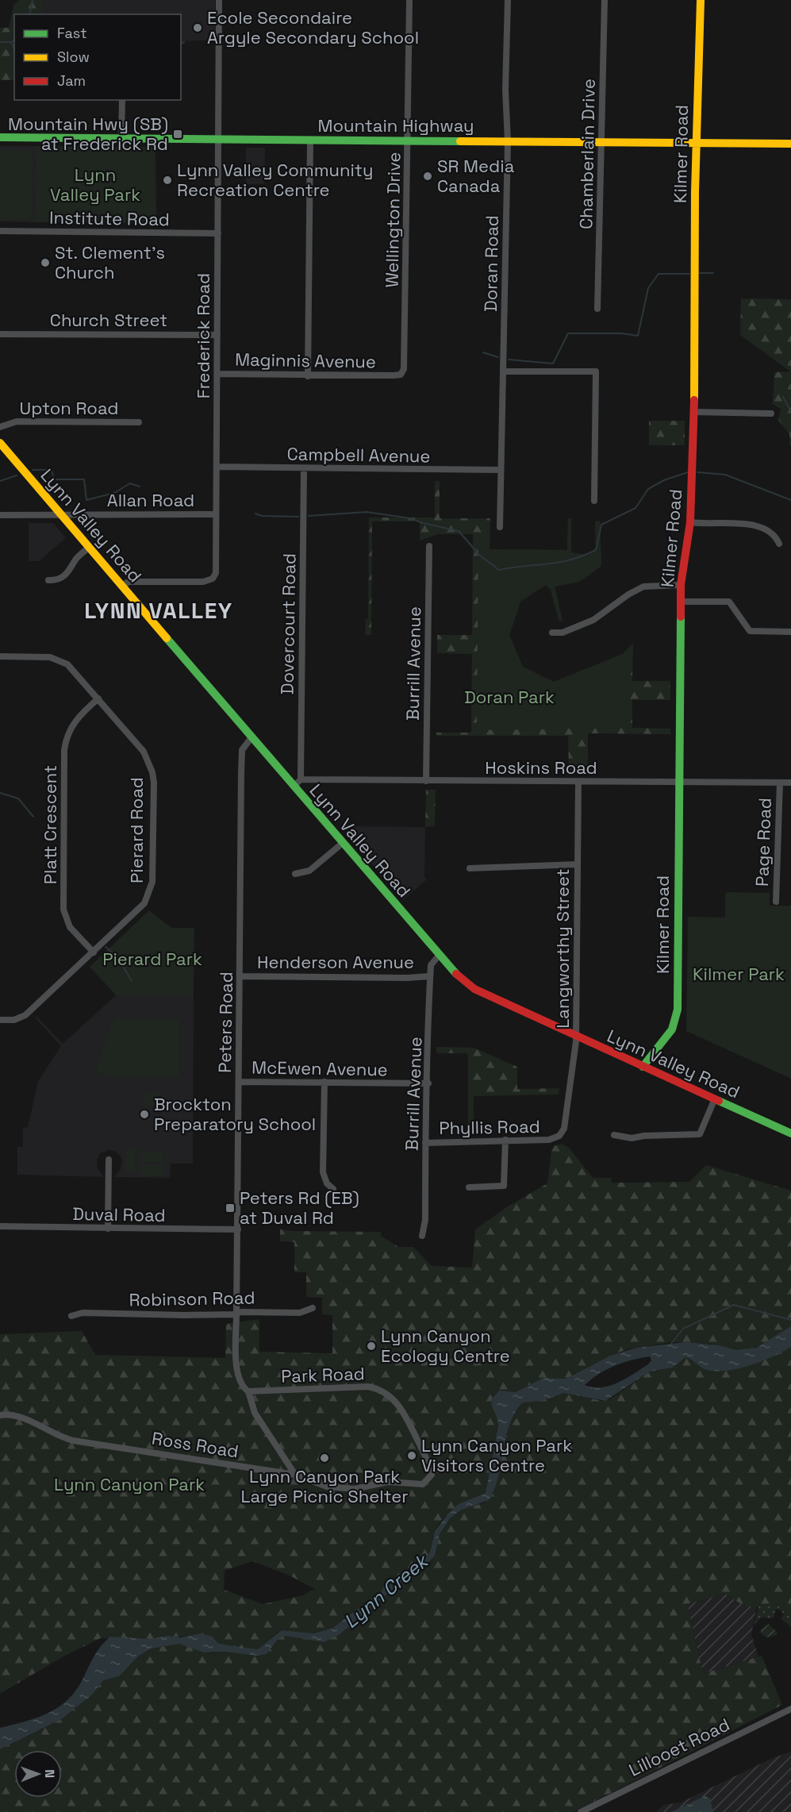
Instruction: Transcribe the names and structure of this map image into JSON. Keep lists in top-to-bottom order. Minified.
{"streets":{"street":["Mountain Highway","Chamberlain Drive","Kilmer Road","Institute Road","Wellington Drive","Doran Road","Church Street","Frederick Road","Maginnis Avenue","Upton Road","Campbell Avenue","Allan Road","Lynn Valley Road","Dovercourt Road","Burrill Avenue","Hoskins Road","Platt Crescent","Pierard Road","Page Road","Langworthy Street","Henderson Avenue","Peters Road","McEwen Avenue","Phyllis Road","Duval Road","Robinson Road","Park Road","Ross Road","Lillooet Road"]},"crossings":[["Mountain Highway","Chamberlain Drive"],["Mountain Highway","Kilmer Road"],["Mountain Highway","Wellington Drive"],["Mountain Highway","Doran Road"],["Mountain Highway","Frederick Road"],["Kilmer Road","Lynn Valley Road"],["Kilmer Road","Hoskins Road"],["Institute Road","Frederick Road"],["Wellington Drive","Maginnis Avenue"],["Doran Road","Campbell Avenue"],["Church Street","Frederick Road"],["Frederick Road","Maginnis Avenue"],["Frederick Road","Campbell Avenue"],["Frederick Road","Allan Road"],["Frederick Road","Lynn Valley Road"],["Campbell Avenue","Dovercourt Road"],["Allan Road","Lynn Valley Road"],["Lynn Valley Road","Burrill Avenue"],["Lynn Valley Road","Langworthy Street"],["Lynn Valley Road","Peters Road"],["Dovercourt Road","Hoskins Road"],["Burrill Avenue","Hoskins Road"],["Burrill Avenue","Henderson Avenue"],["Burrill Avenue","McEwen Avenue"],["Burrill Avenue","Phyllis Road"],["Hoskins Road","Page Road"],["Hoskins Road","Langworthy Street"],["Platt Crescent","Pierard Road"],["Langworthy Street","Phyllis Road"],["Henderson Avenue","Peters Road"],["Peters Road","McEwen Avenue"],["Peters Road","Duval Road"],["Peters Road","Robinson Road"],["Peters Road","Park Road"],["Park Road","Ross Road"]],"districts":["LYNN VALLEY"],"water":["Lynn Creek"],"parks":["Lynn Valley Park","Doran Park","Pierard Park","Kilmer Park","Lynn Canyon Park"],"places":{"other":["Ecole Secondaire Argyle Secondary School","SR Media Canada","Lynn Valley Community Recreation Centre","St. Clement's Church","Brockton Preparatory School","Lynn Canyon Ecology Centre","Lynn Canyon Park Visitors Centre","Lynn Canyon Park Large Picnic Shelter"],"transit":["Mountain Hwy (SB) at Frederick Rd","Peters Rd (EB) at Duval Rd"]},"legend":["Fast","Slow","Jam"],"north":"right"}
